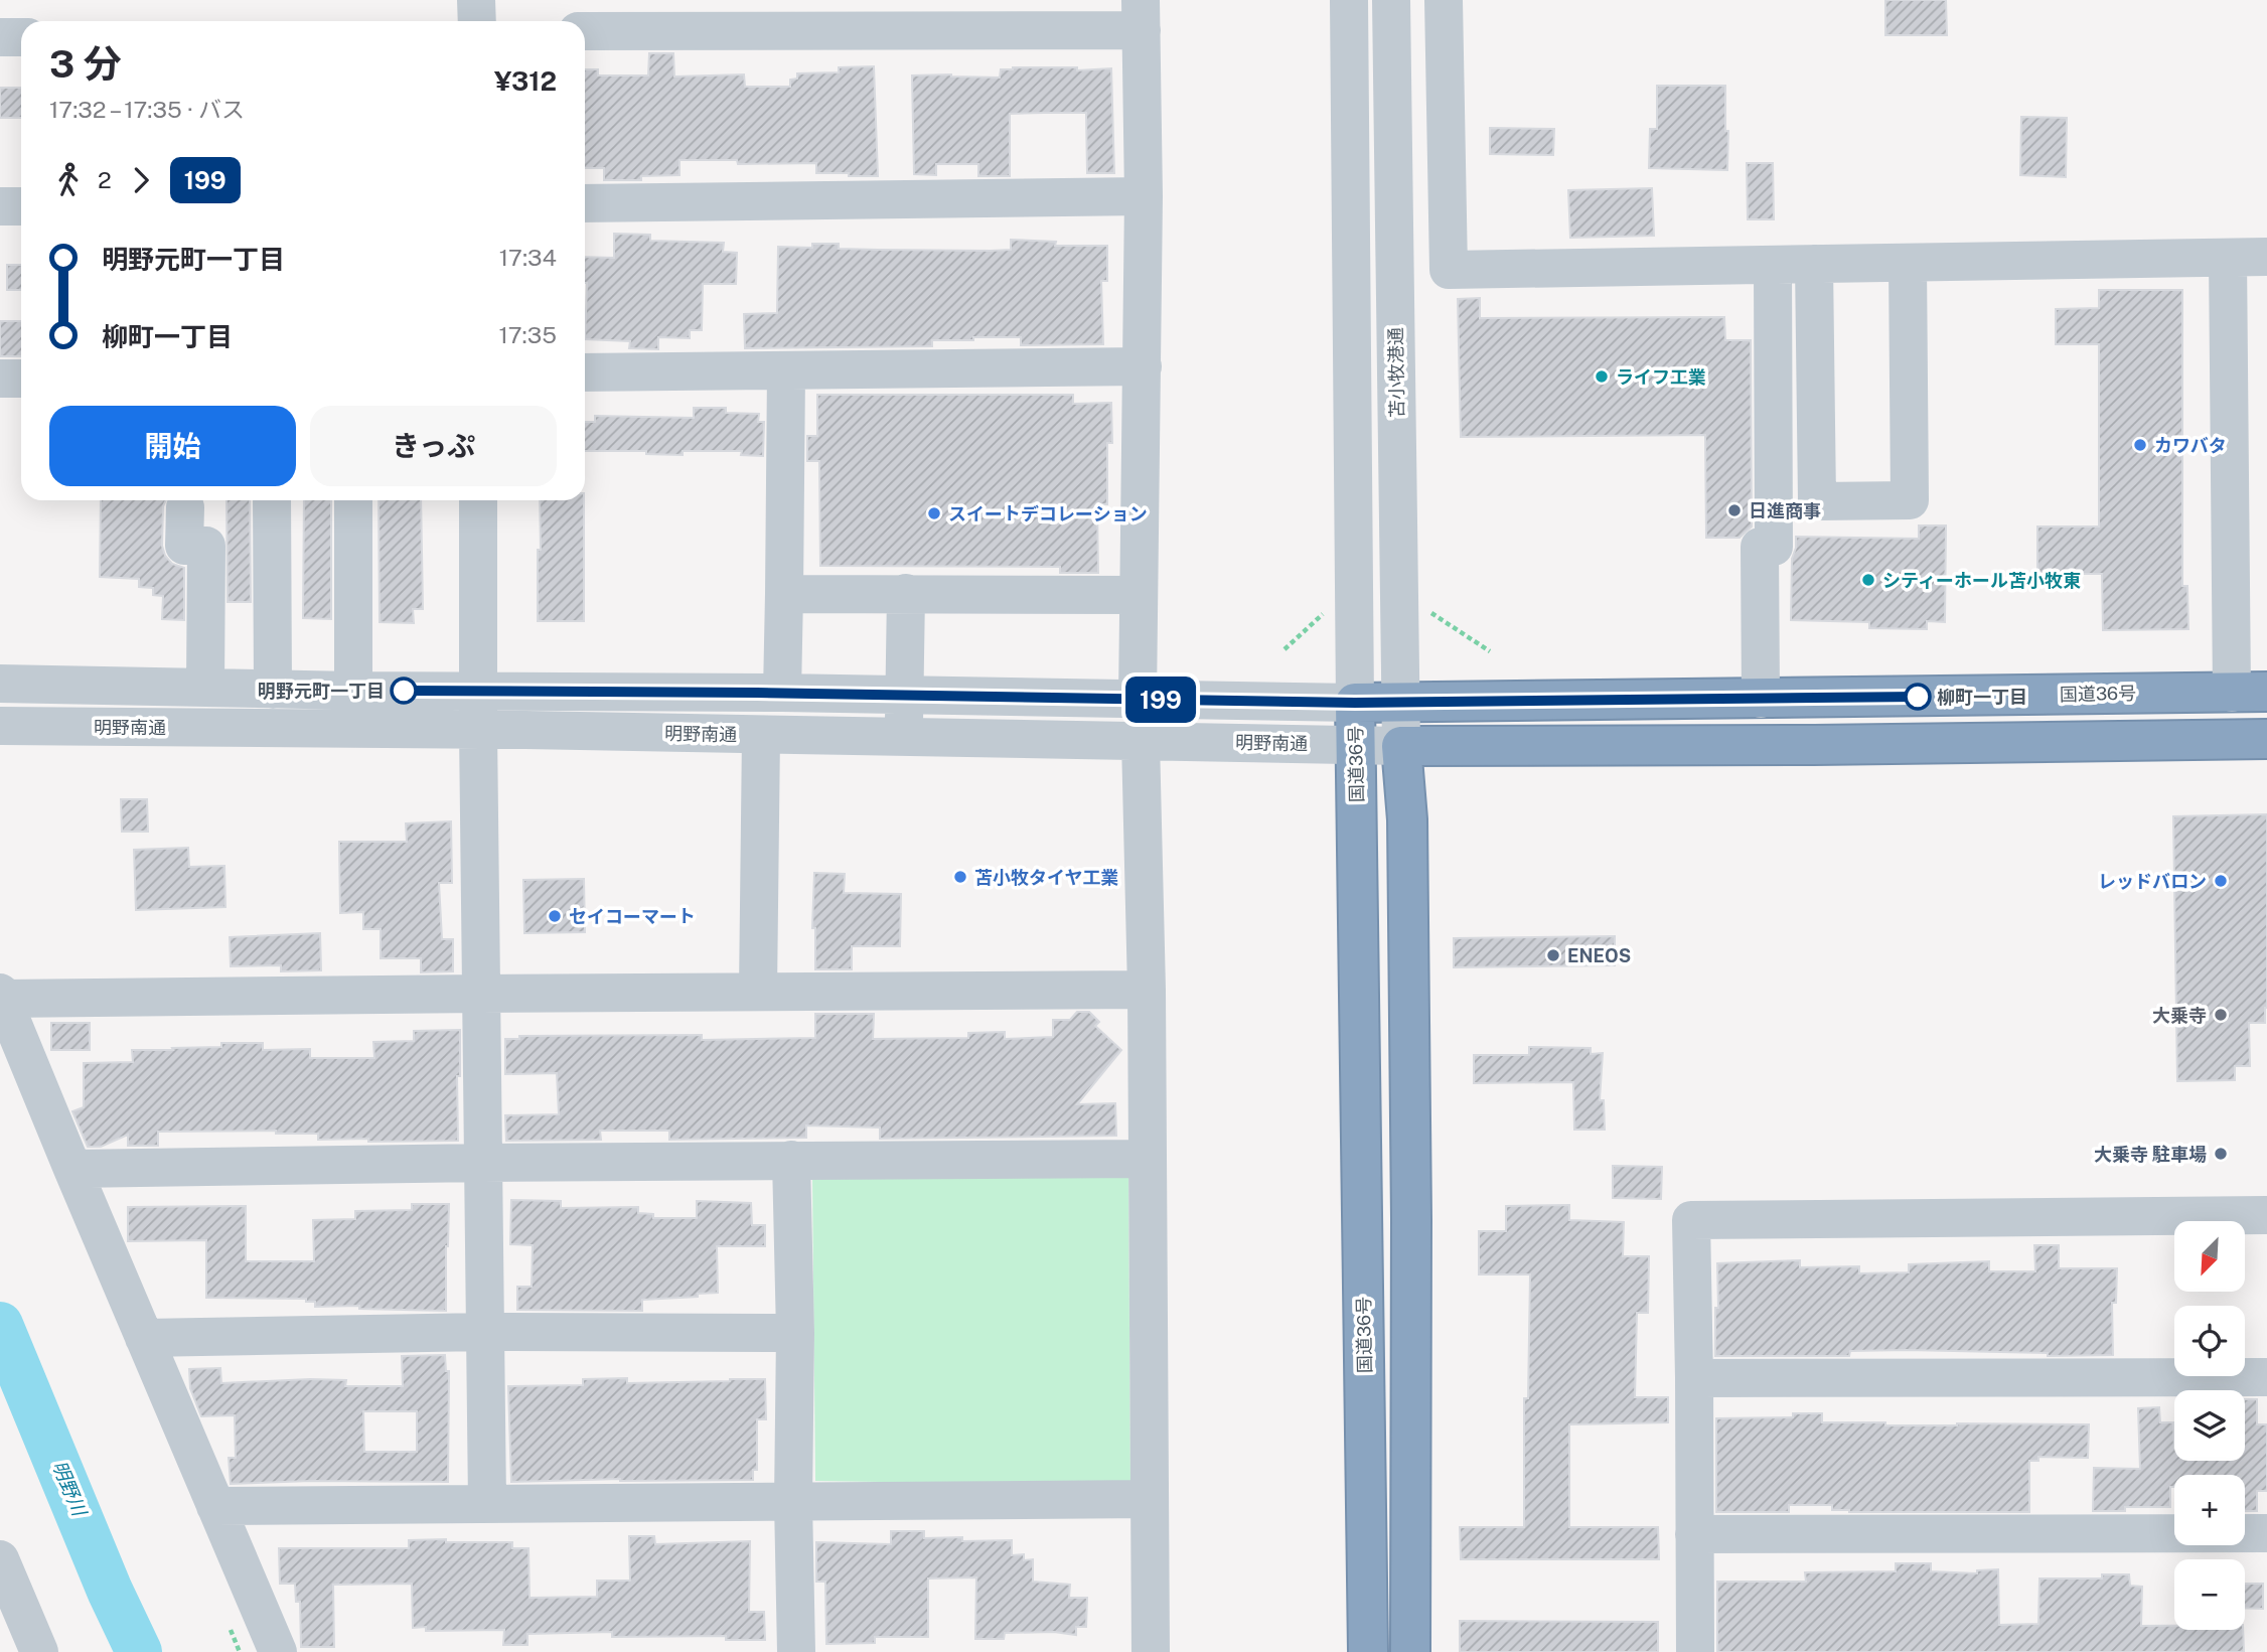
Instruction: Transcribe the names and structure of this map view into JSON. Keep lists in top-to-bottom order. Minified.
{"streets":{"highway":["国道36号"],"street":["苫小牧港通","明野南通"]},"crossings":[["苫小牧港通","国道36号"],["苫小牧港通","明野南通"],["国道36号","明野南通"]],"water":["明野川"],"places":["ライフ工業","カワバタ","日進商事","スイートデコレーション","シティーホール苫小牧東","明野元町一丁目","柳町一丁目","苫小牧タイヤ工業","レッドバロン","セイコーマート","ENEOS","大乗寺","大乗寺 駐車場"],"lines":["bus line 199"],"north":"bottom left","page":{"on_map":"199","heading":["3 分","17:32 – 17:35 · バス","¥312"],"legs":["2","199"],"list":[{"name":"明野元町一丁目","value":"17:34"},{"name":"柳町一丁目","value":"17:35"}],"buttons":["開始","きっぷ"],"map_buttons":["+","−"]}}
